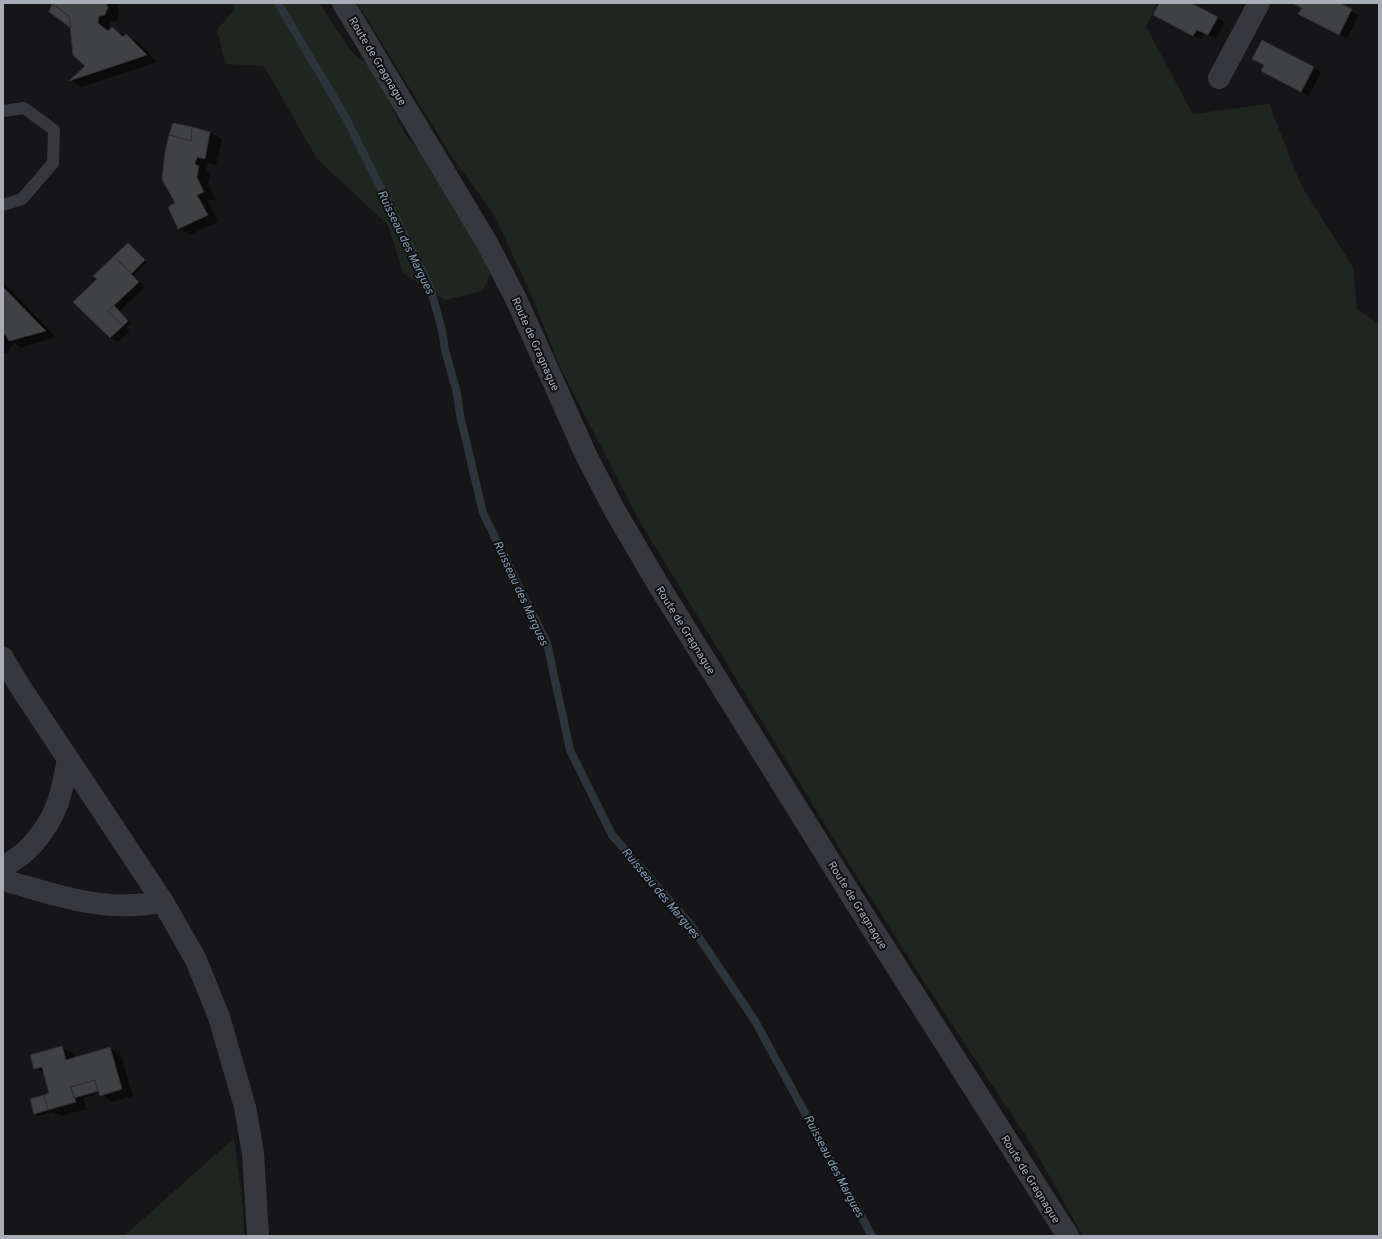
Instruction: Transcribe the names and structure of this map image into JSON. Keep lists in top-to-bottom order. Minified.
{"streets":{"street":["Route de Gragnague"]},"water":["Ruisseau des Margues"]}
